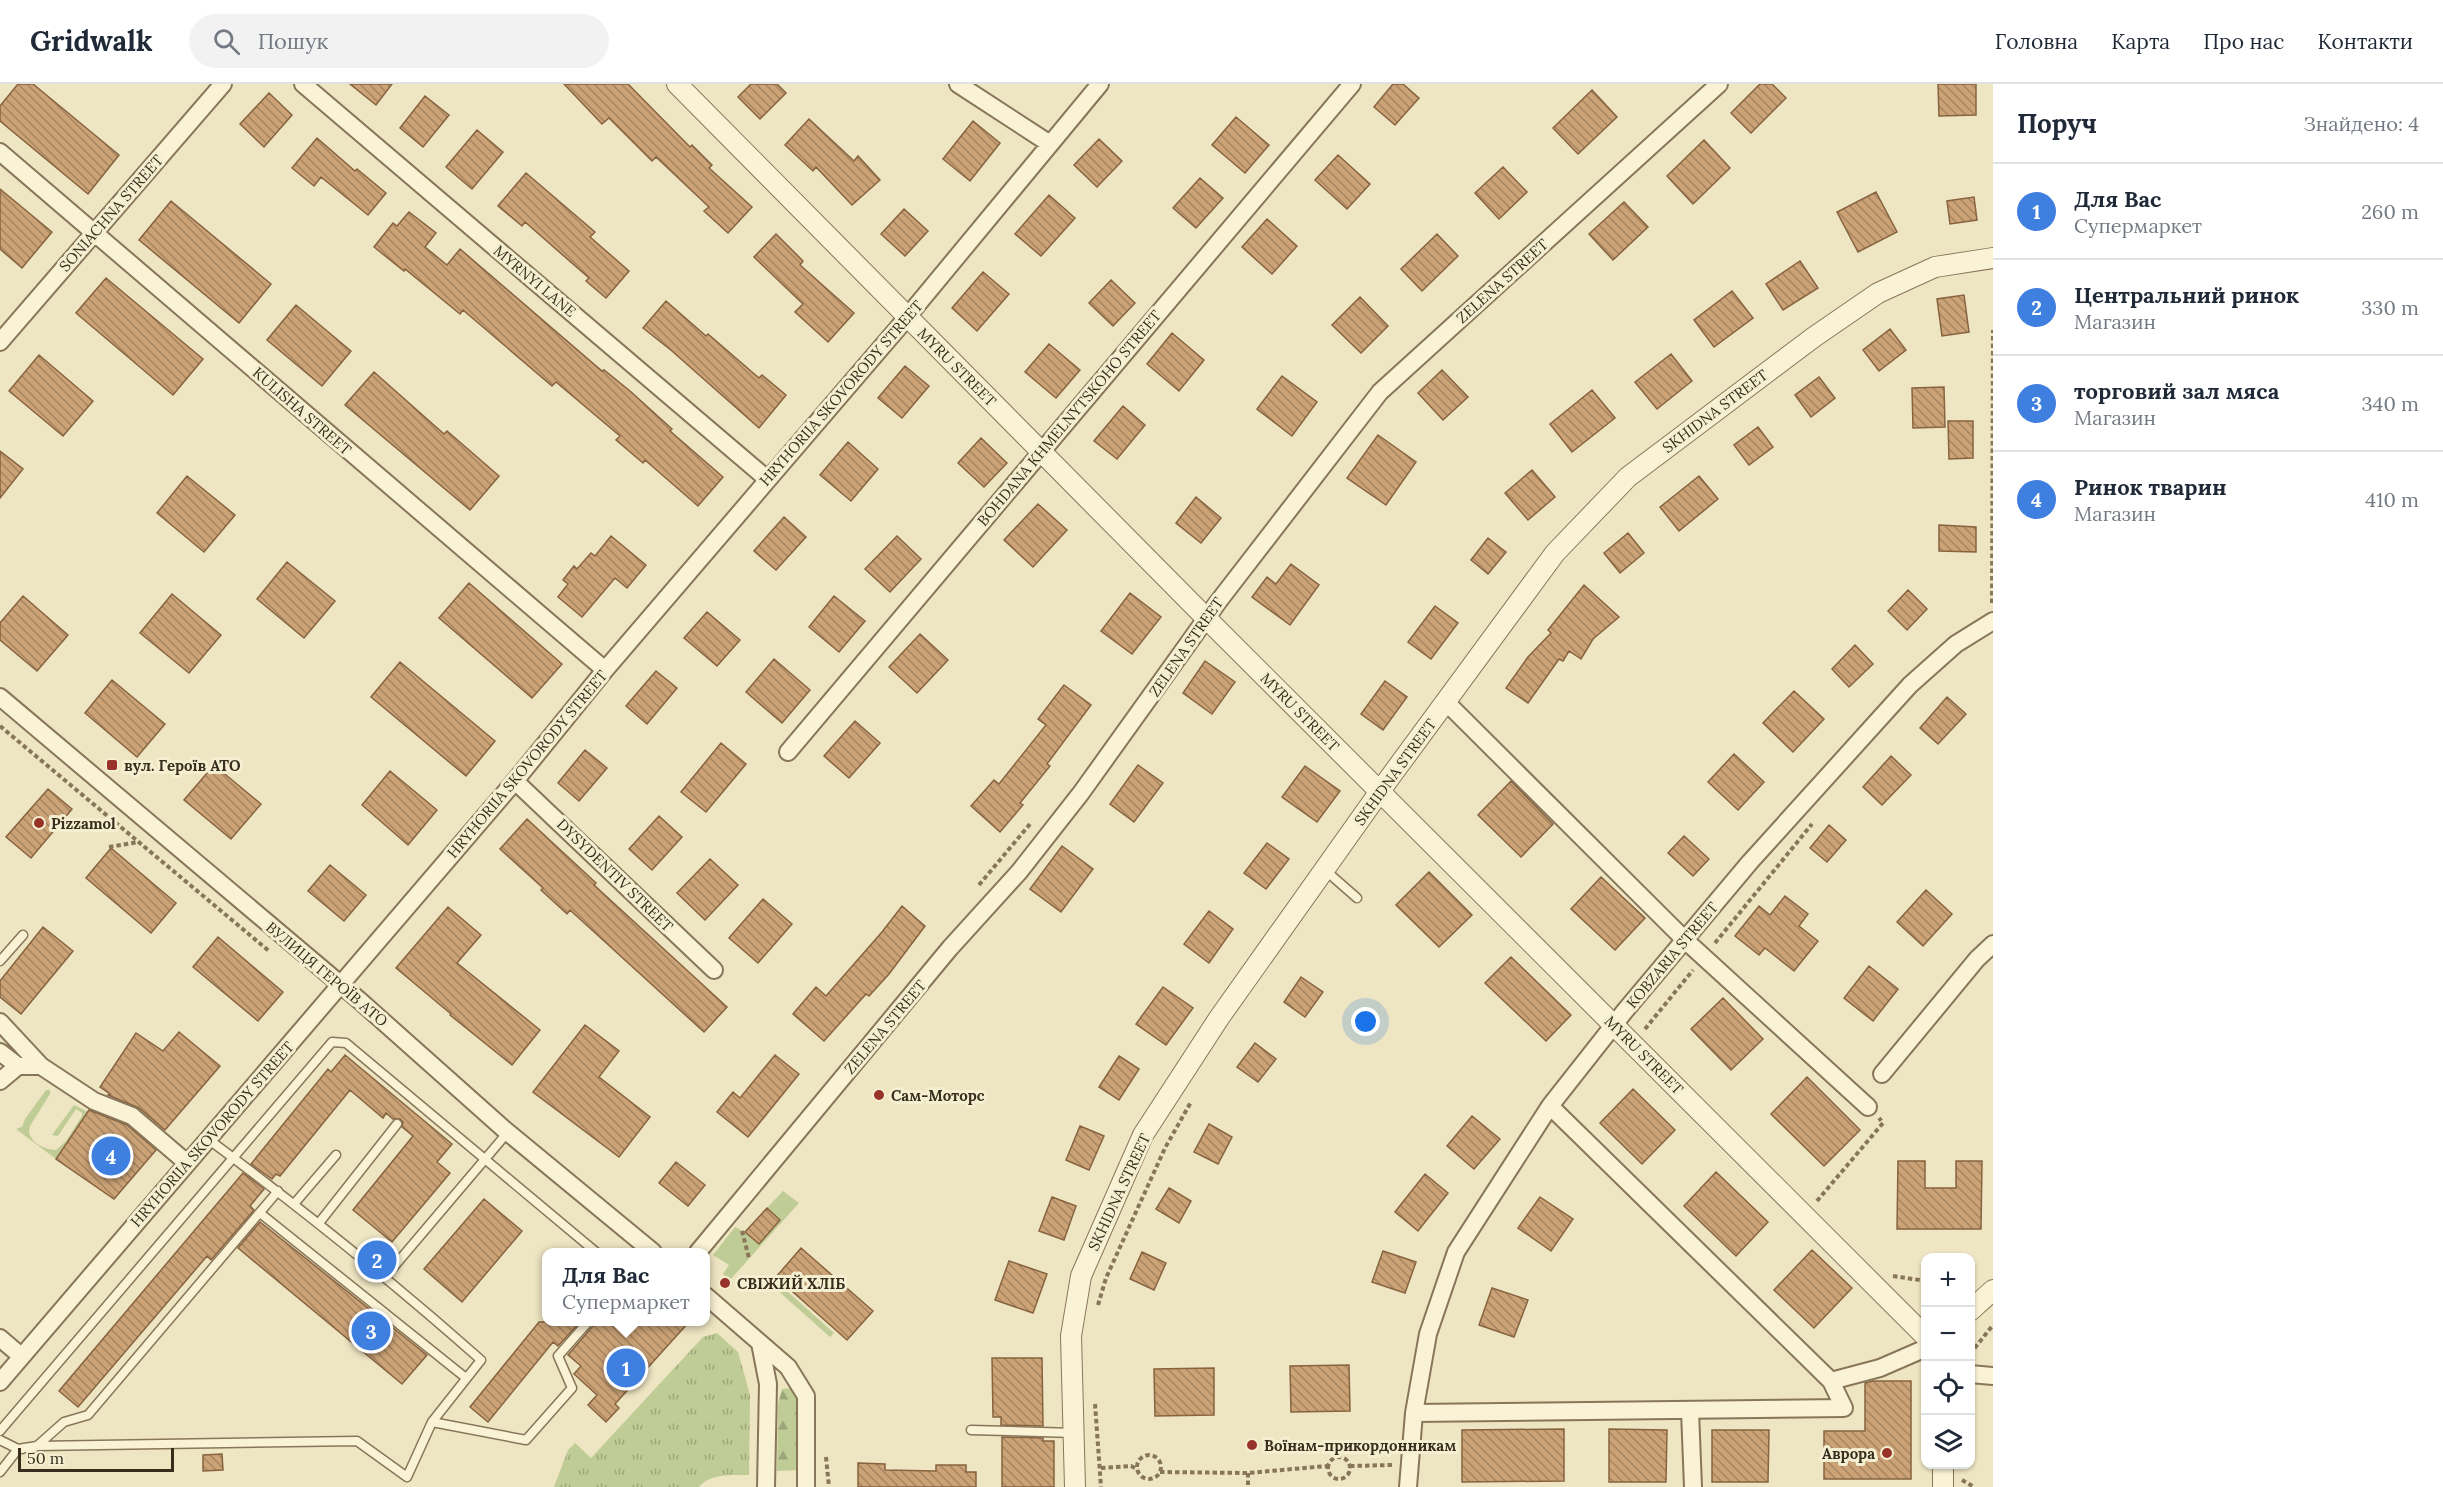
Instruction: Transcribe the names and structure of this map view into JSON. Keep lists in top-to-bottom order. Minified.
{"streets":{"street":["SONIACHNA STREET","MYRNYI LANE","ZELENA STREET","MYRU STREET","HRYHORIIA SKOVORODY STREET","KULISHA STREET","SKHIDNA STREET","BOHDANA KHMELNYTSKOHO STREET","DYSYDENTIV STREET","KOBZARIA STREET","ВУЛИЦЯ ГЕРОЇВ АТО"]},"crossings":[["SONIACHNA STREET","KULISHA STREET"],["MYRNYI LANE","HRYHORIIA SKOVORODY STREET"],["ZELENA STREET","MYRU STREET"],["MYRU STREET","HRYHORIIA SKOVORODY STREET"],["MYRU STREET","SKHIDNA STREET"],["MYRU STREET","BOHDANA KHMELNYTSKOHO STREET"],["MYRU STREET","KOBZARIA STREET"],["HRYHORIIA SKOVORODY STREET","KULISHA STREET"],["HRYHORIIA SKOVORODY STREET","DYSYDENTIV STREET"],["HRYHORIIA SKOVORODY STREET","ВУЛИЦЯ ГЕРОЇВ АТО"]],"places":{"transit":["вул. Героїв АТО"],"other":["Pizzamol","Сам-Моторс","СВІЖИЙ ХЛІБ","Воїнам-прикордонникам","Аврора"]},"scale_bar":"50 m","page":{"header":"Gridwalk","search":"Пошук","nav":["Головна","Карта","Про нас","Контакти"],"heading":["Поруч","Знайдено: 4"],"list":[{"mark":"1","name":"Для Вас","note":"Супермаркет","value":"260 m"},{"mark":"2","name":"Центральний ринок","note":"Магазин","value":"330 m"},{"mark":"3","name":"торговий зал мяса","note":"Магазин","value":"340 m"},{"mark":"4","name":"Ринок тварин","note":"Магазин","value":"410 m"}],"pins":["4","2","3","1"],"popup":["Для Вас","Супермаркет"],"map_buttons":["+","−"],"scale":"50 m"}}
